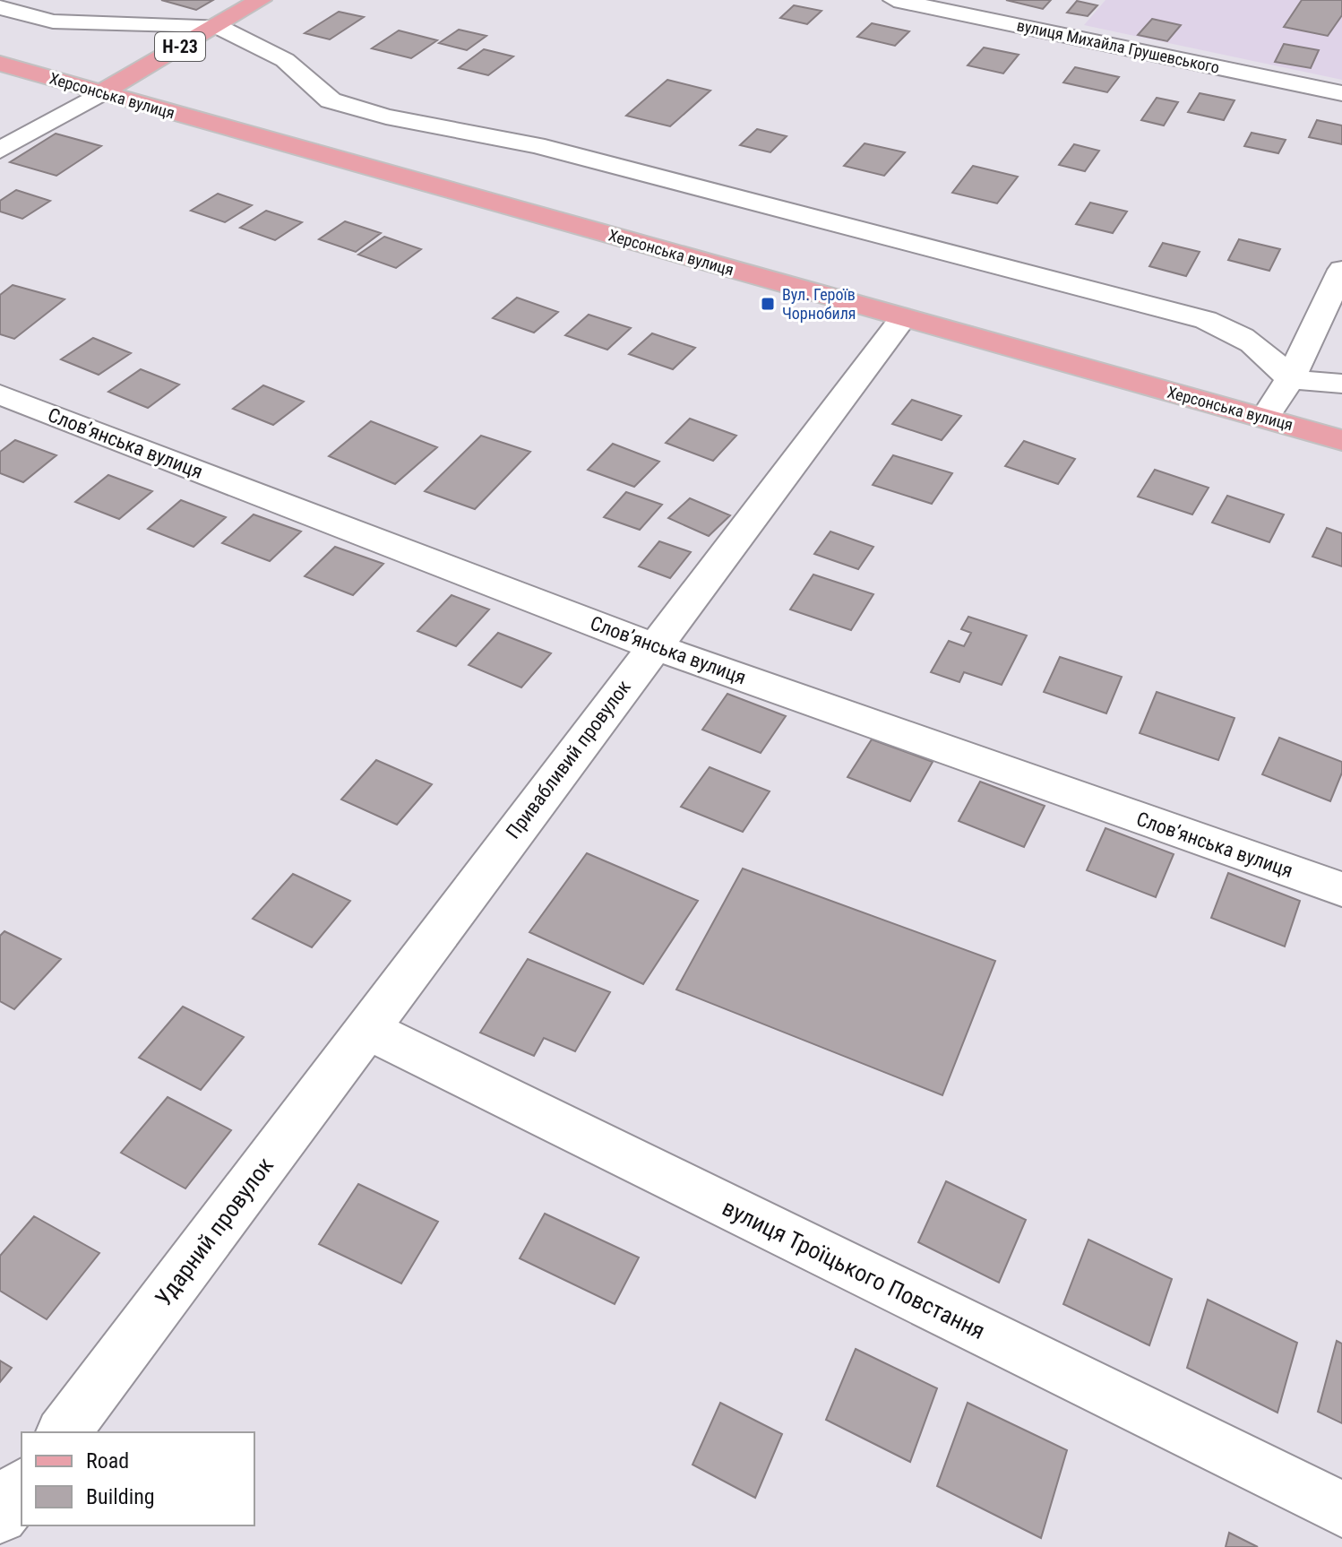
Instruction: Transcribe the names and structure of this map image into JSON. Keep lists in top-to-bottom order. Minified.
{"streets":{"main road":["Н-23","Херсонська вулиця"],"street":["вулиця Михайла Грушевського","Словʼянська вулиця","Привабливий провулок","Ударний провулок","вулиця Троїцького Повстання"]},"crossings":[["Н-23","Херсонська вулиця"],["Херсонська вулиця","Привабливий провулок"],["Словʼянська вулиця","Привабливий провулок"],["Привабливий провулок","Ударний провулок"],["Привабливий провулок","вулиця Троїцького Повстання"],["Ударний провулок","вулиця Троїцького Повстання"]],"places":{"transit":["Вул. Героїв Чорнобиля"]},"legend":["Road","Building"]}
